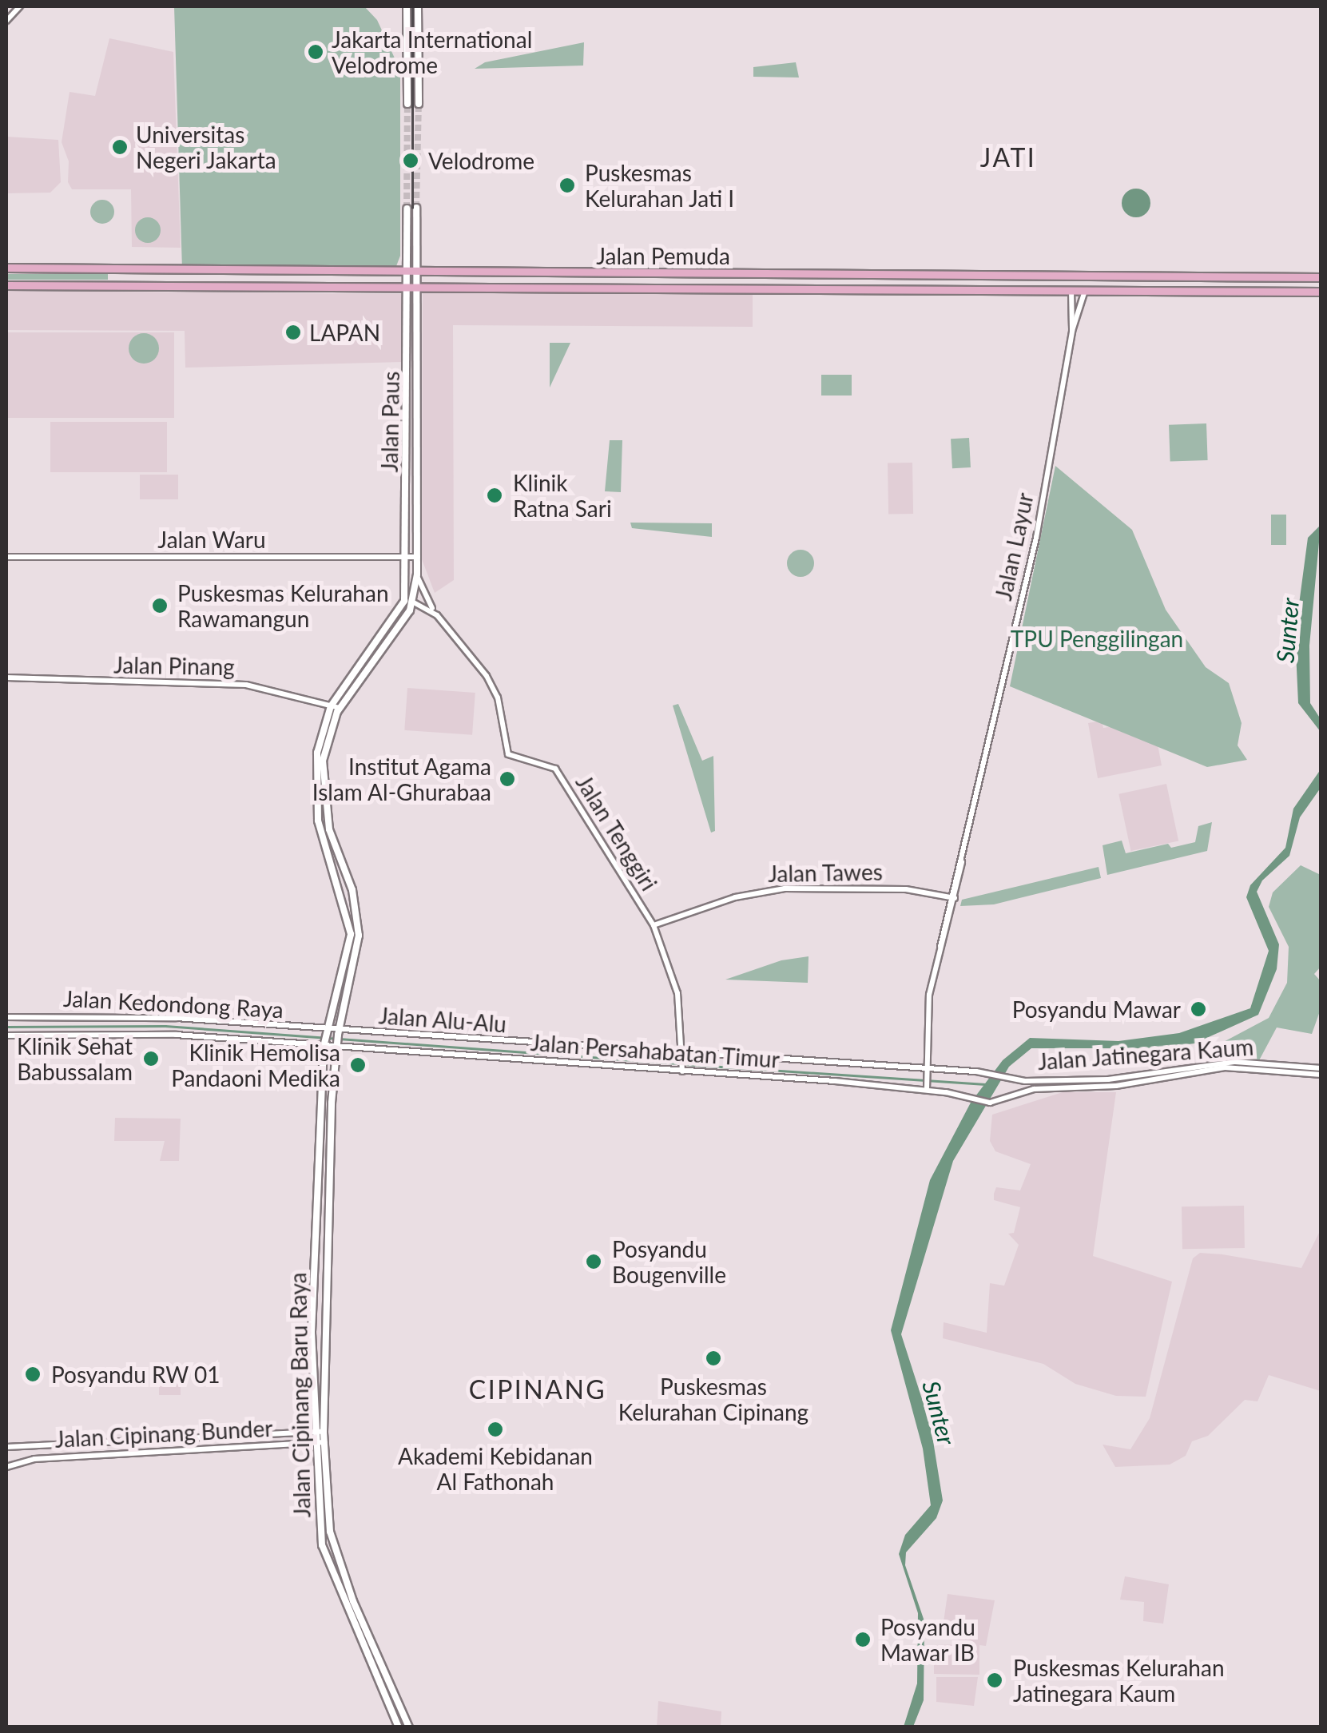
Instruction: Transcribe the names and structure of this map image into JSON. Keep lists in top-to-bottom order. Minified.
{"streets":{"main road":["Jalan Pemuda","Jalan Paus","Jalan Cipinang Baru Raya"],"street":["Jalan Waru","Jalan Layur","Jalan Pinang","Jalan Tenggiri","Jalan Tawes","Jalan Kedondong Raya","Jalan Alu-Alu","Jalan Persahabatan Timur","Jalan Jatinegara Kaum","Jalan Cipinang Bunder"]},"crossings":[["Jalan Pemuda","Jalan Paus"],["Jalan Pemuda","Jalan Layur"],["Jalan Paus","Jalan Waru"],["Jalan Paus","Jalan Pinang"],["Jalan Paus","Jalan Tenggiri"],["Jalan Layur","Jalan Tawes"],["Jalan Layur","Jalan Alu-Alu"],["Jalan Layur","Jalan Persahabatan Timur"],["Jalan Tenggiri","Jalan Tawes"],["Jalan Tenggiri","Jalan Alu-Alu"],["Jalan Tenggiri","Jalan Persahabatan Timur"],["Jalan Kedondong Raya","Jalan Alu-Alu"],["Jalan Kedondong Raya","Jalan Persahabatan Timur"],["Jalan Kedondong Raya","Jalan Cipinang Baru Raya"],["Jalan Alu-Alu","Jalan Jatinegara Kaum"],["Jalan Alu-Alu","Jalan Cipinang Baru Raya"],["Jalan Persahabatan Timur","Jalan Jatinegara Kaum"],["Jalan Persahabatan Timur","Jalan Cipinang Baru Raya"],["Jalan Cipinang Baru Raya","Jalan Cipinang Bunder"]],"districts":["JATI","CIPINANG"],"water":["Sunter"],"parks":["TPU Penggilingan"],"places":["Jakarta International Velodrome","Universitas Negeri Jakarta","Velodrome","Puskesmas Kelurahan Jati I","LAPAN","Klinik Ratna Sari","Puskesmas Kelurahan Rawamangun","Institut Agama Islam Al-Ghurabaa","Posyandu Mawar","Klinik Sehat Babussalam","Klinik Hemolisa Pandaoni Medika","Posyandu Bougenville","Puskesmas Kelurahan Cipinang","Posyandu RW 01","Akademi Kebidanan Al Fathonah","Posyandu Mawar IB","Puskesmas Kelurahan Jatinegara Kaum"]}
